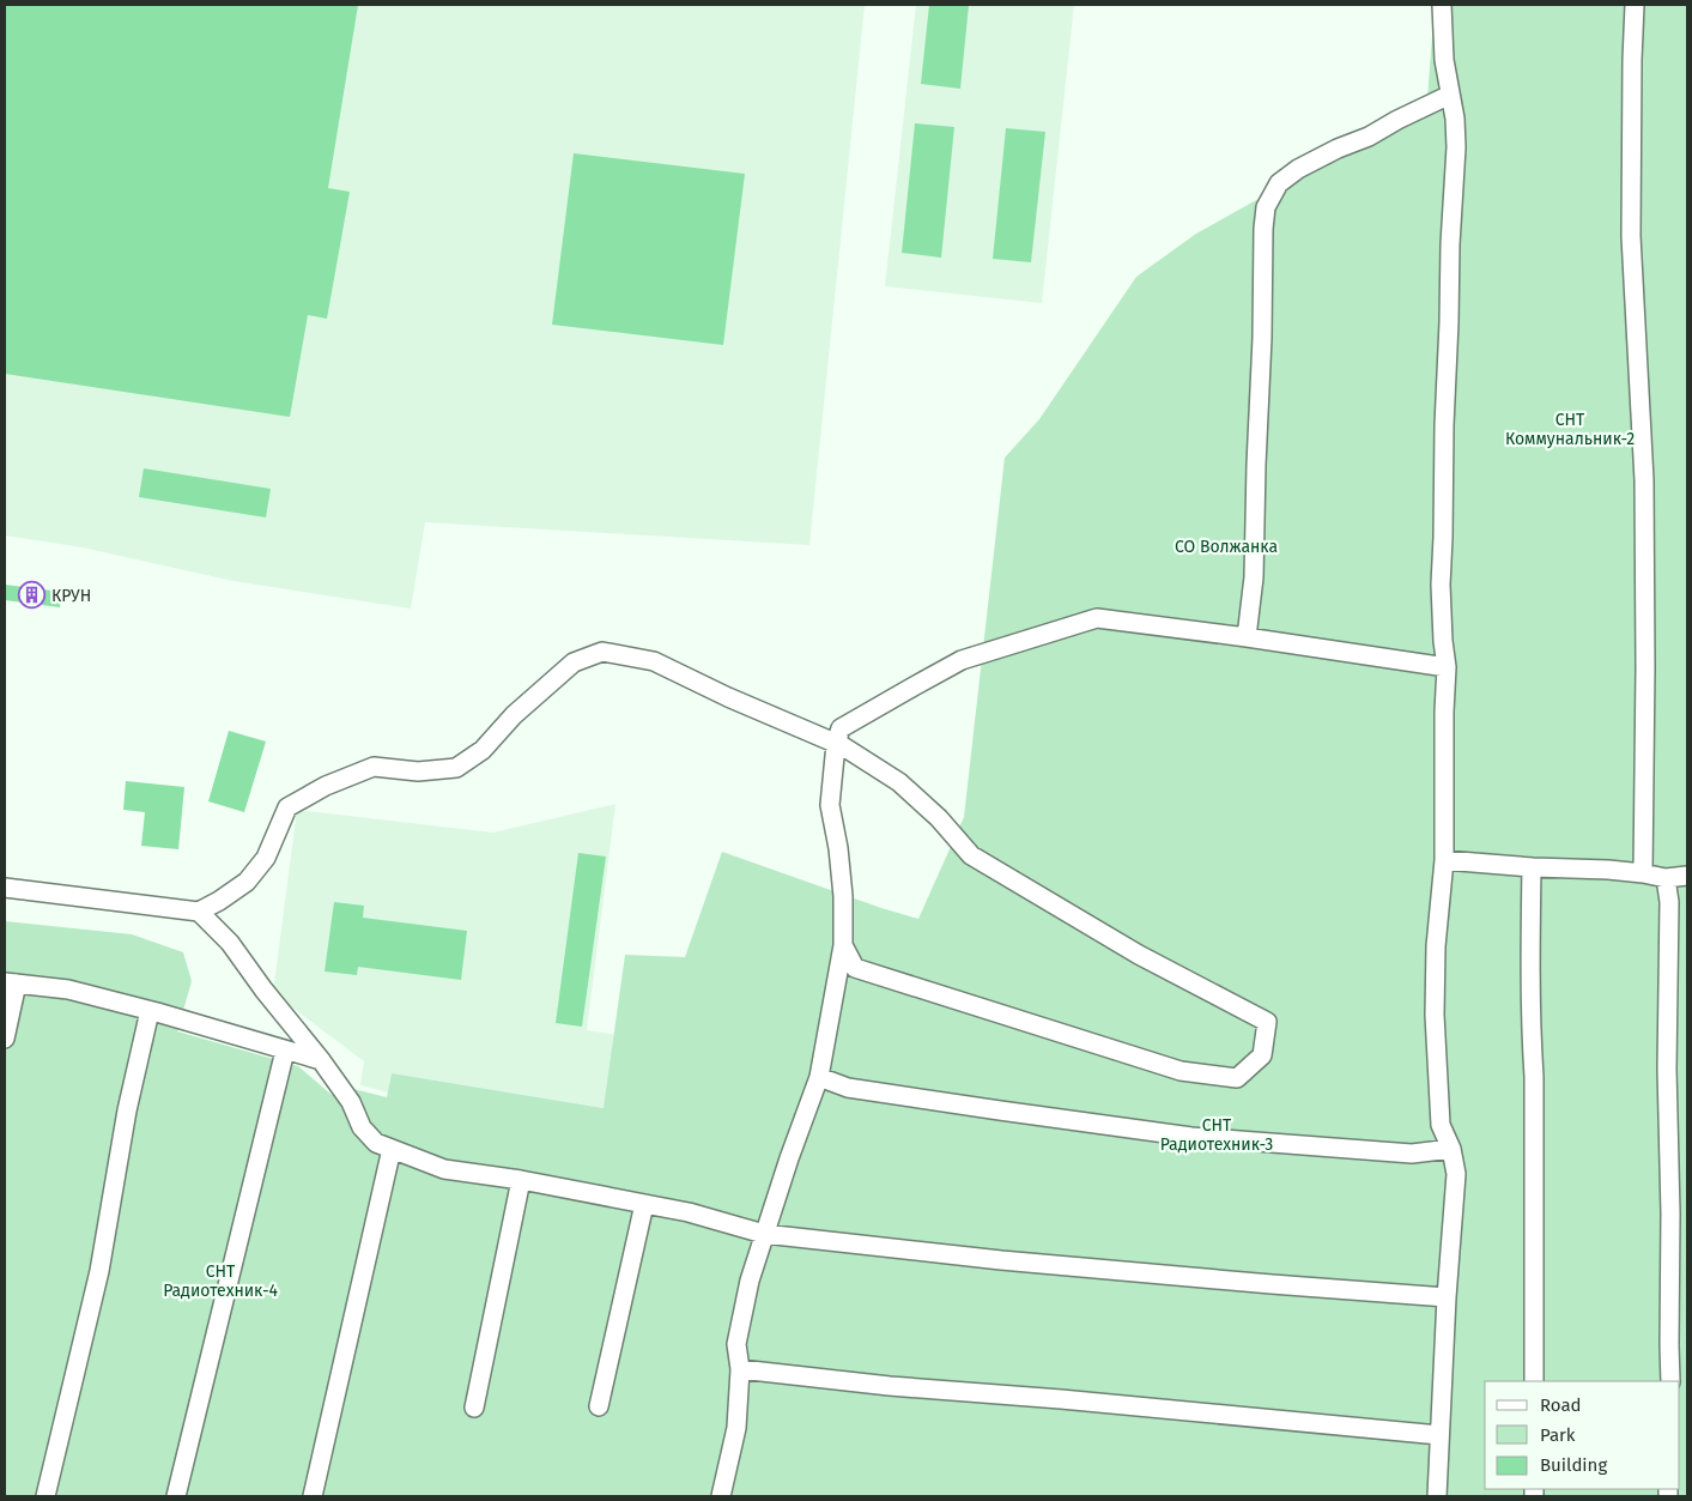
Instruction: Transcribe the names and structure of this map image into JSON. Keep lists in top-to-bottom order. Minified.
{"parks":["СНТ Коммунальник-2","СО Волжанка","СНТ Радиотехник-3","СНТ Радиотехник-4"],"places":{"building":["КРУН"]},"legend":["Road","Park","Building"]}
